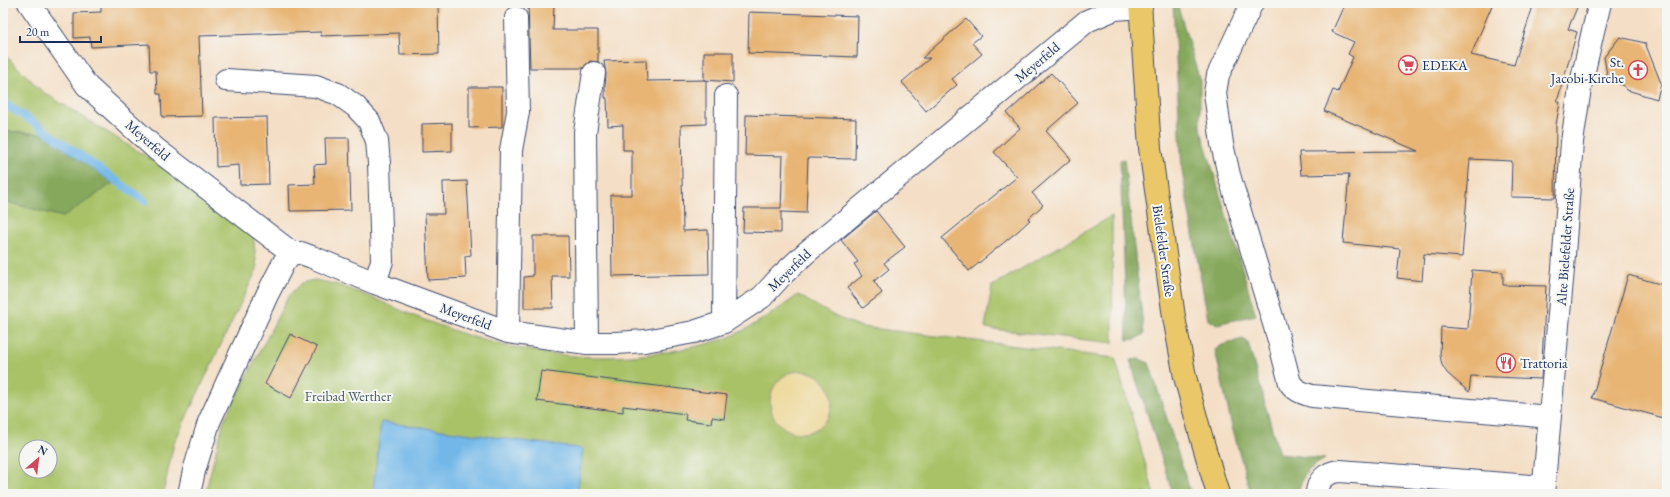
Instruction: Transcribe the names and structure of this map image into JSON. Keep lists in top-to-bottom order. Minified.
{"streets":{"main road":["Bielefelder Straße"],"street":["Meyerfeld","Alte Bielefelder Straße"]},"crossings":[["Meyerfeld","Bielefelder Straße"]],"parks":["Freibad Werther"],"places":{"supermarket":["EDEKA"],"church":["St. Jacobi-Kirche"],"restaurant":["Trattoria"]},"scale_bar":"20 m","north":"top right"}
